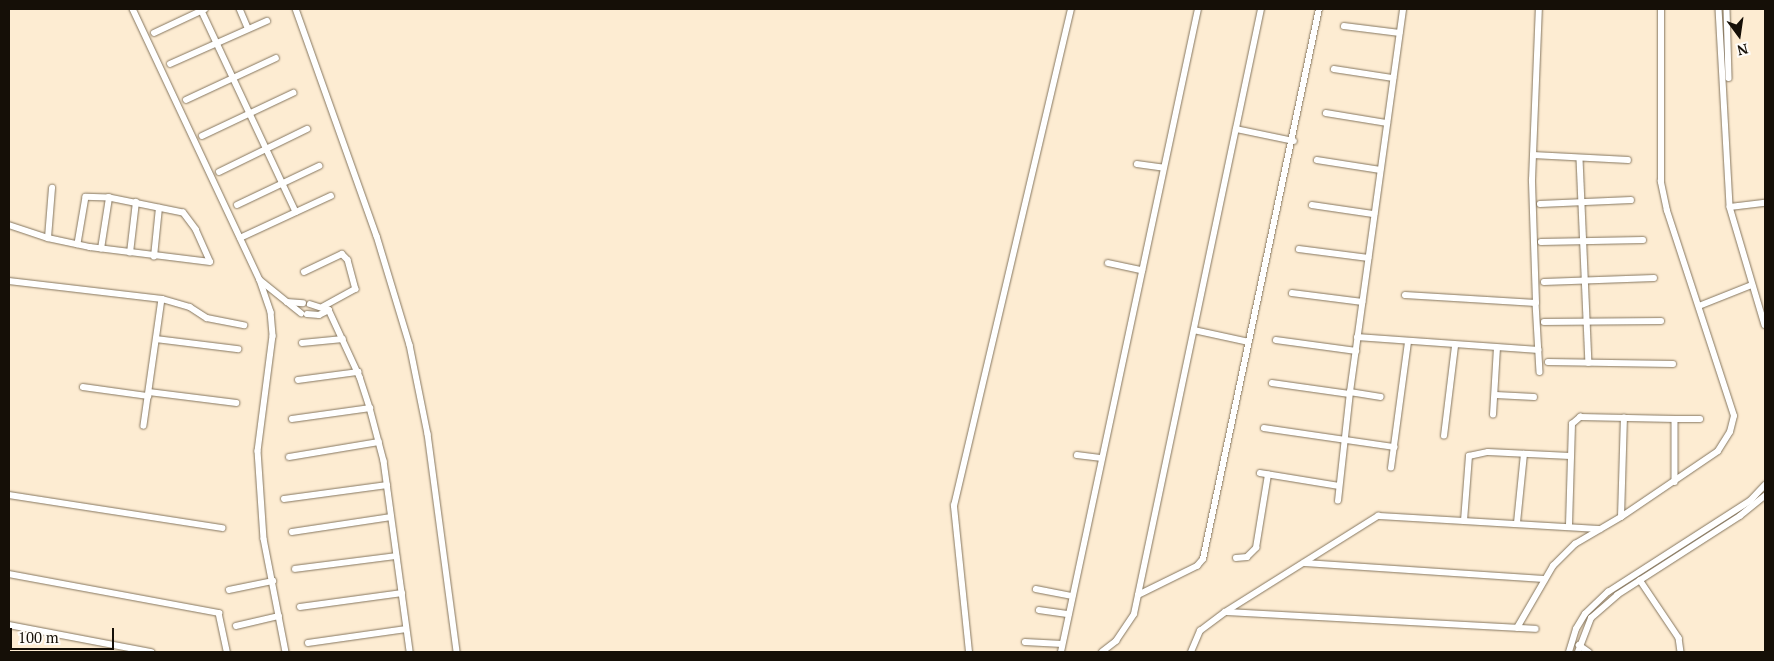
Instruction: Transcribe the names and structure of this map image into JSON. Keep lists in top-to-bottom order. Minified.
{"scale_bar":"100 m","north":"bottom"}
